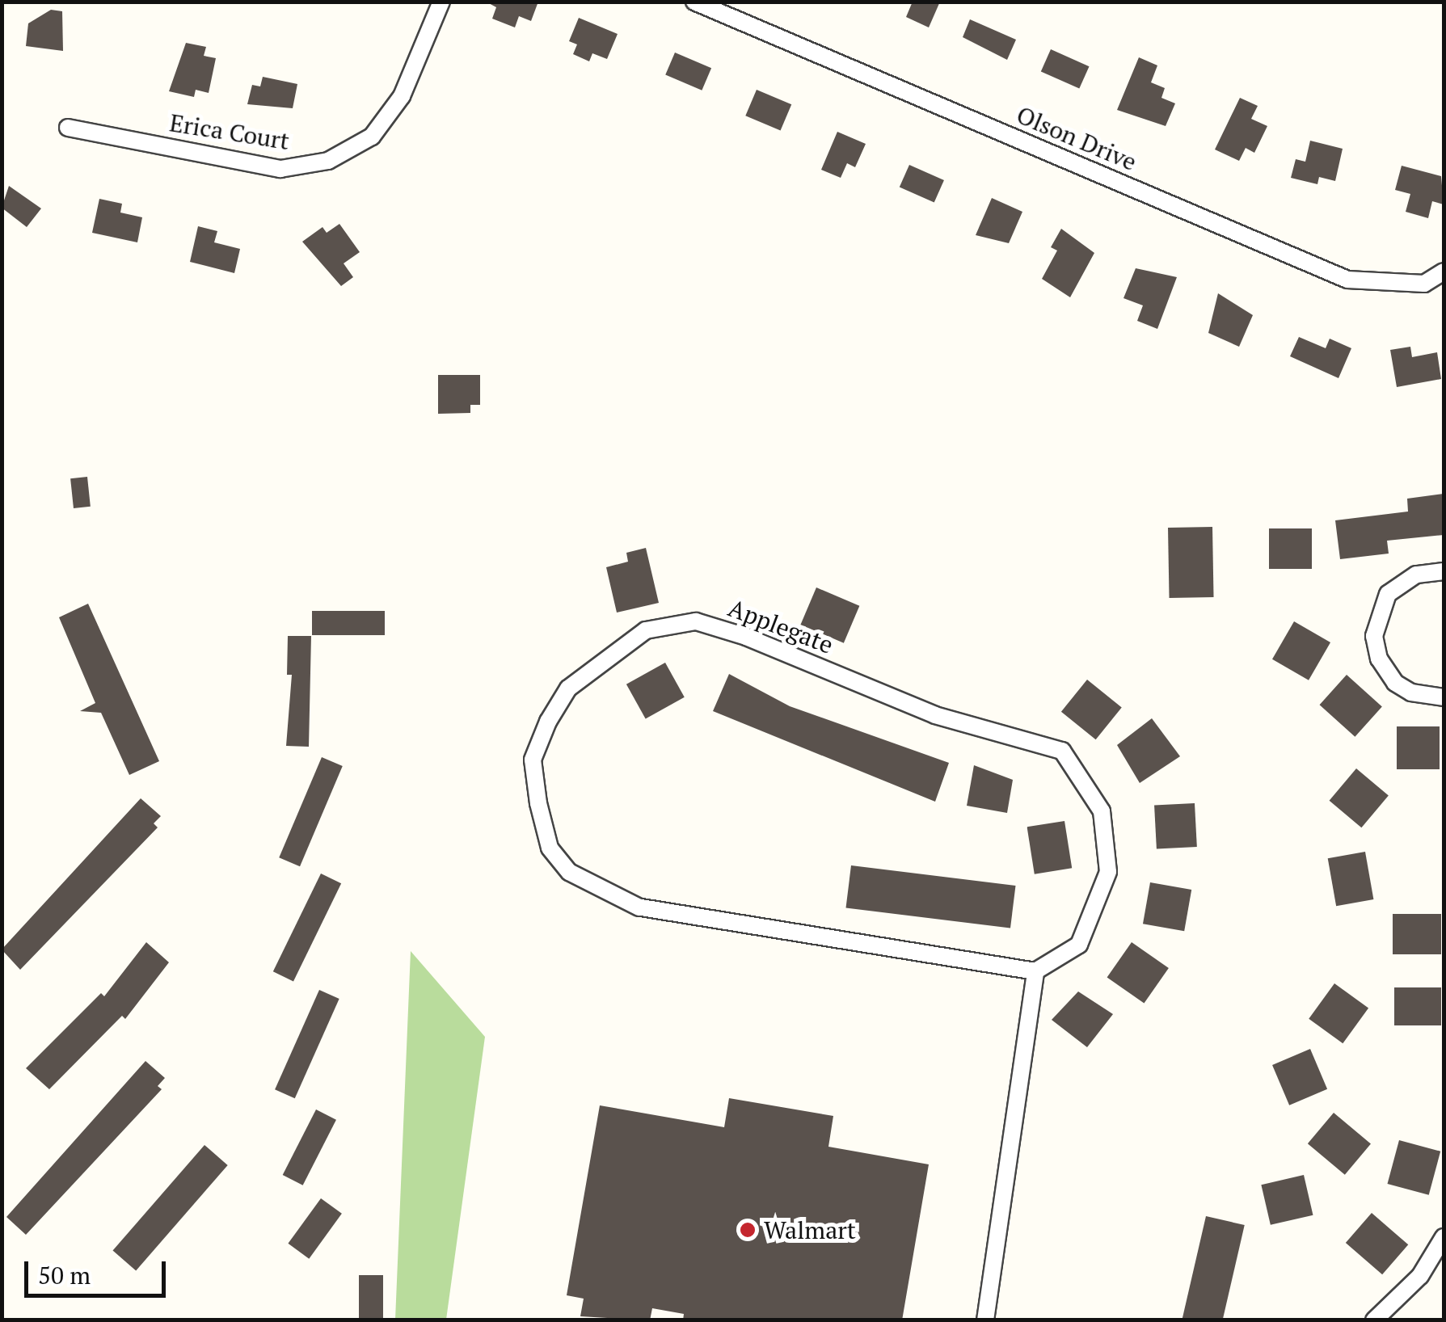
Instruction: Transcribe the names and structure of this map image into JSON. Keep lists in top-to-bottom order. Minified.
{"streets":{"street":["Erica Court","Olson Drive","Applegate"]},"places":["Walmart"],"scale_bar":"50 m"}
